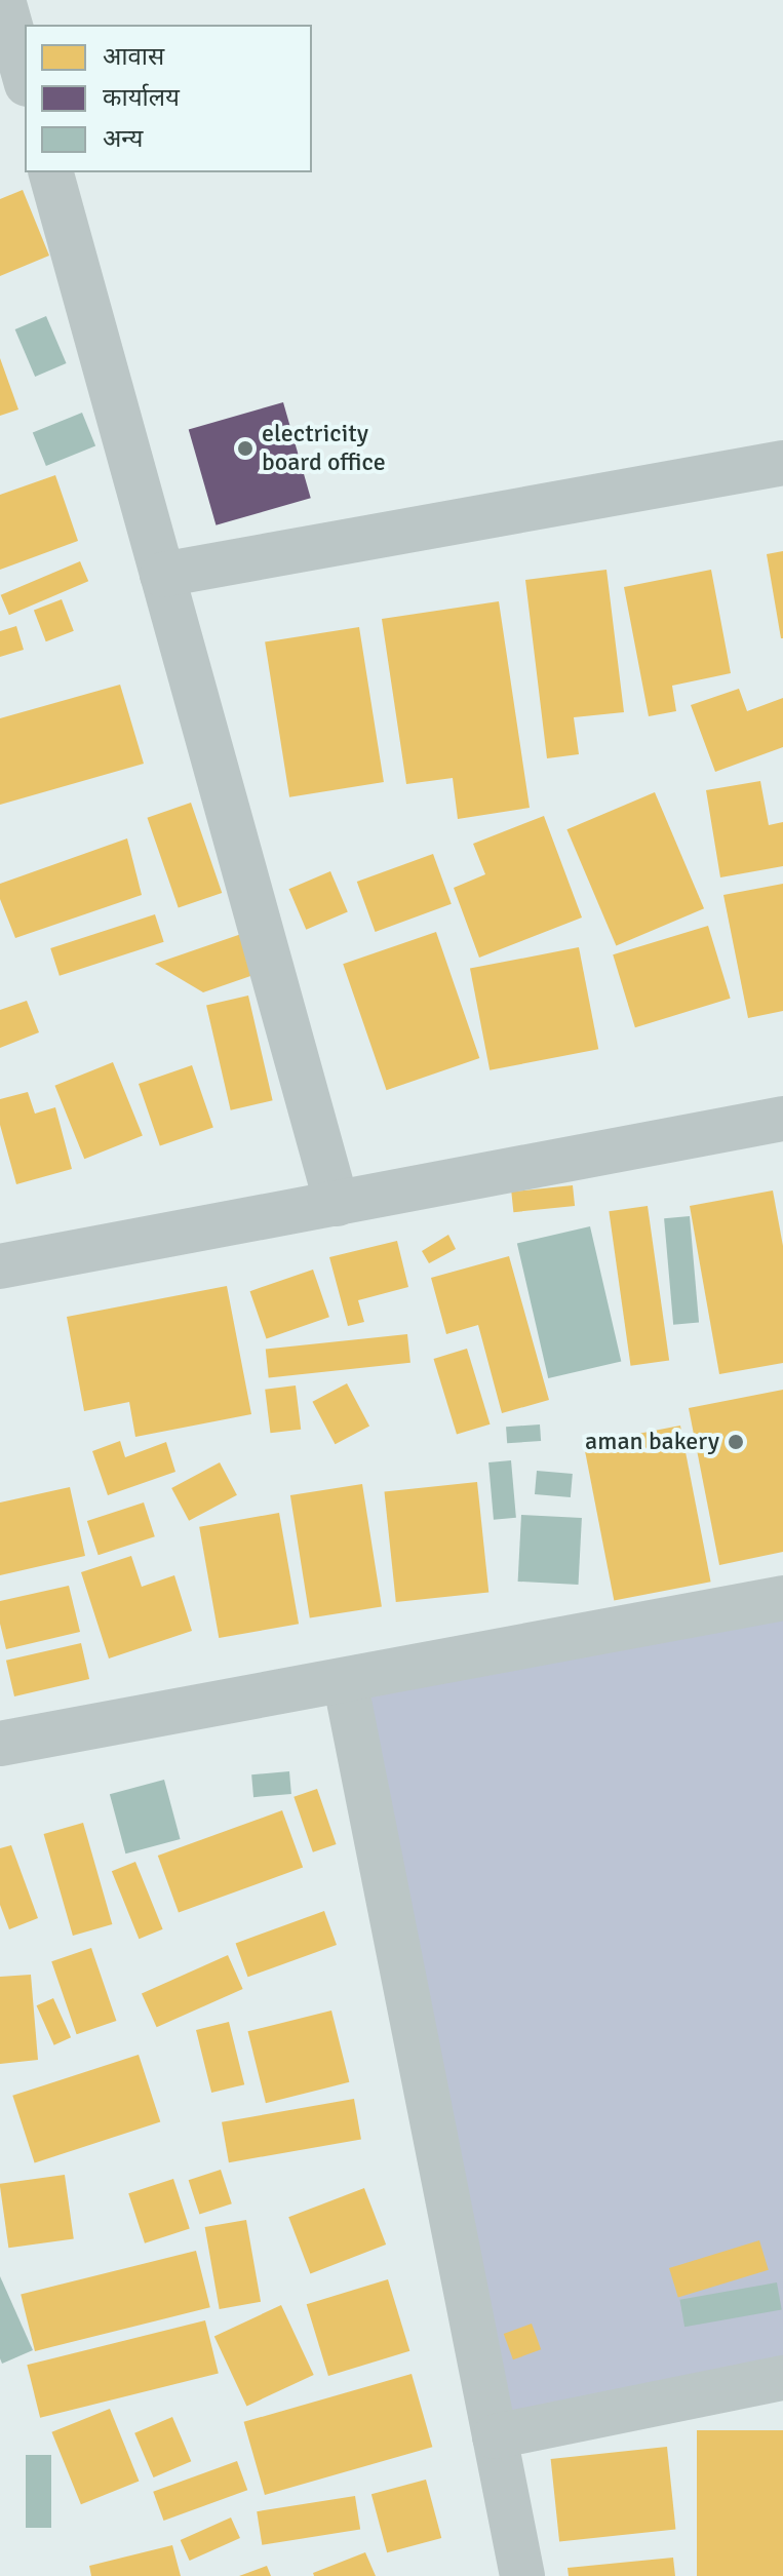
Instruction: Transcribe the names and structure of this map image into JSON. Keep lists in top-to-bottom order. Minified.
{"places":["electricity board office","aman bakery"],"legend":["आवास","कार्यालय","अन्य"]}
